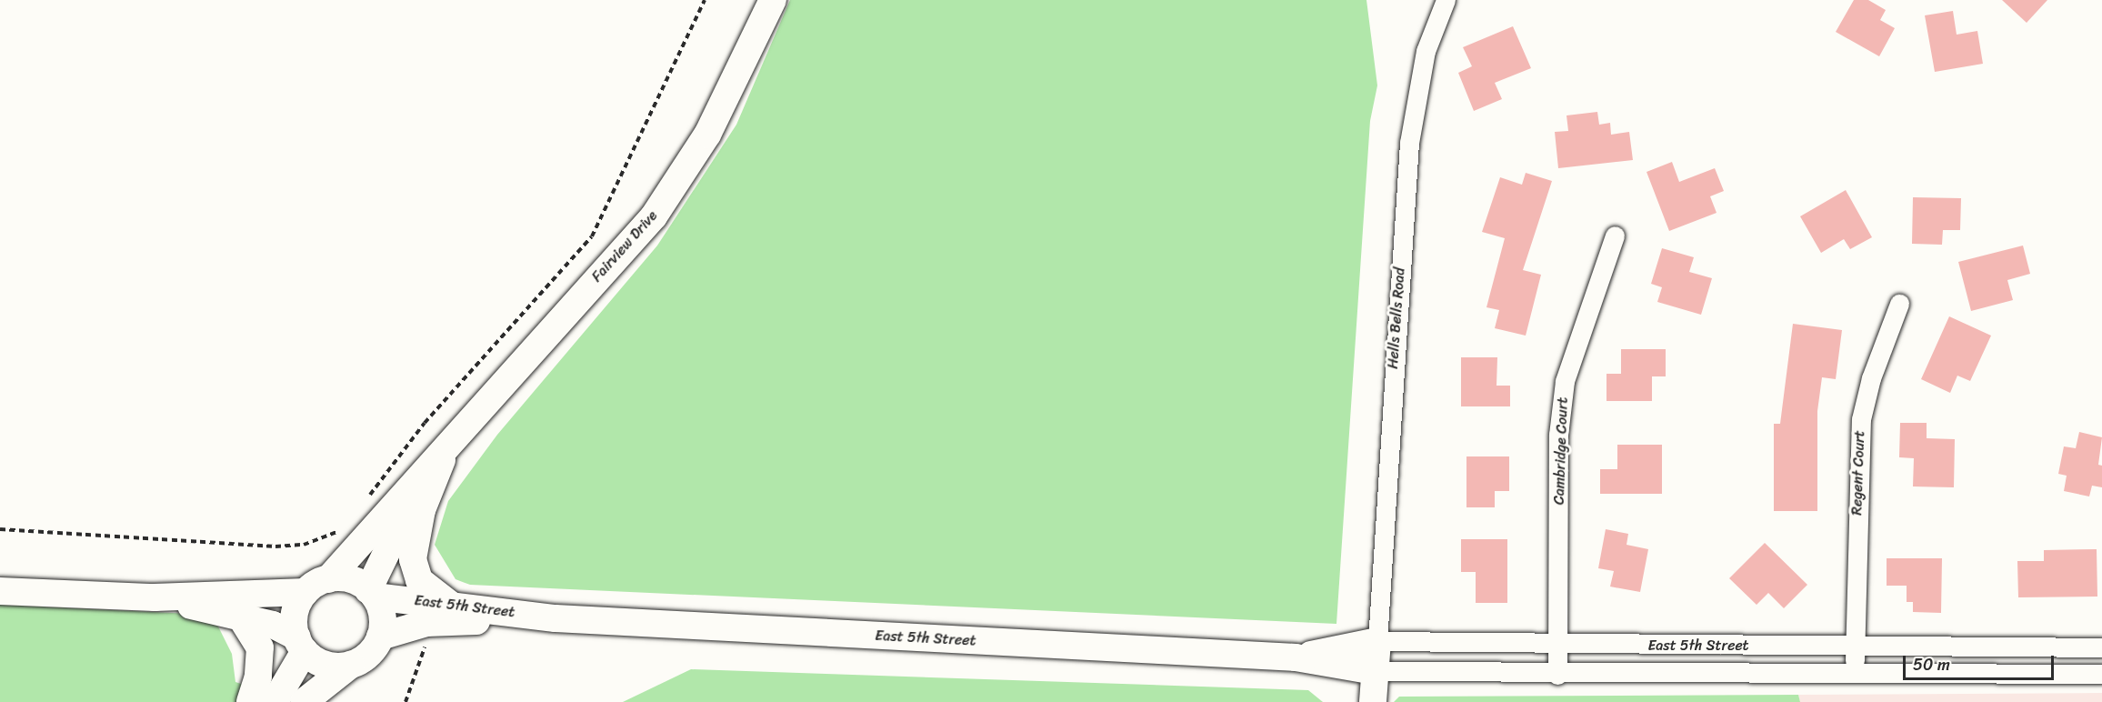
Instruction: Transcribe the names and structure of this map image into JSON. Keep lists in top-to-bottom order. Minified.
{"streets":{"main road":["Fairview Drive","East 5th Street"],"street":["Hells Bells Road","Cambridge Court","Regent Court"]},"crossings":[["Fairview Drive","East 5th Street"],["Hells Bells Road","East 5th Street"],["Cambridge Court","East 5th Street"],["Regent Court","East 5th Street"]],"scale_bar":"50 m"}
